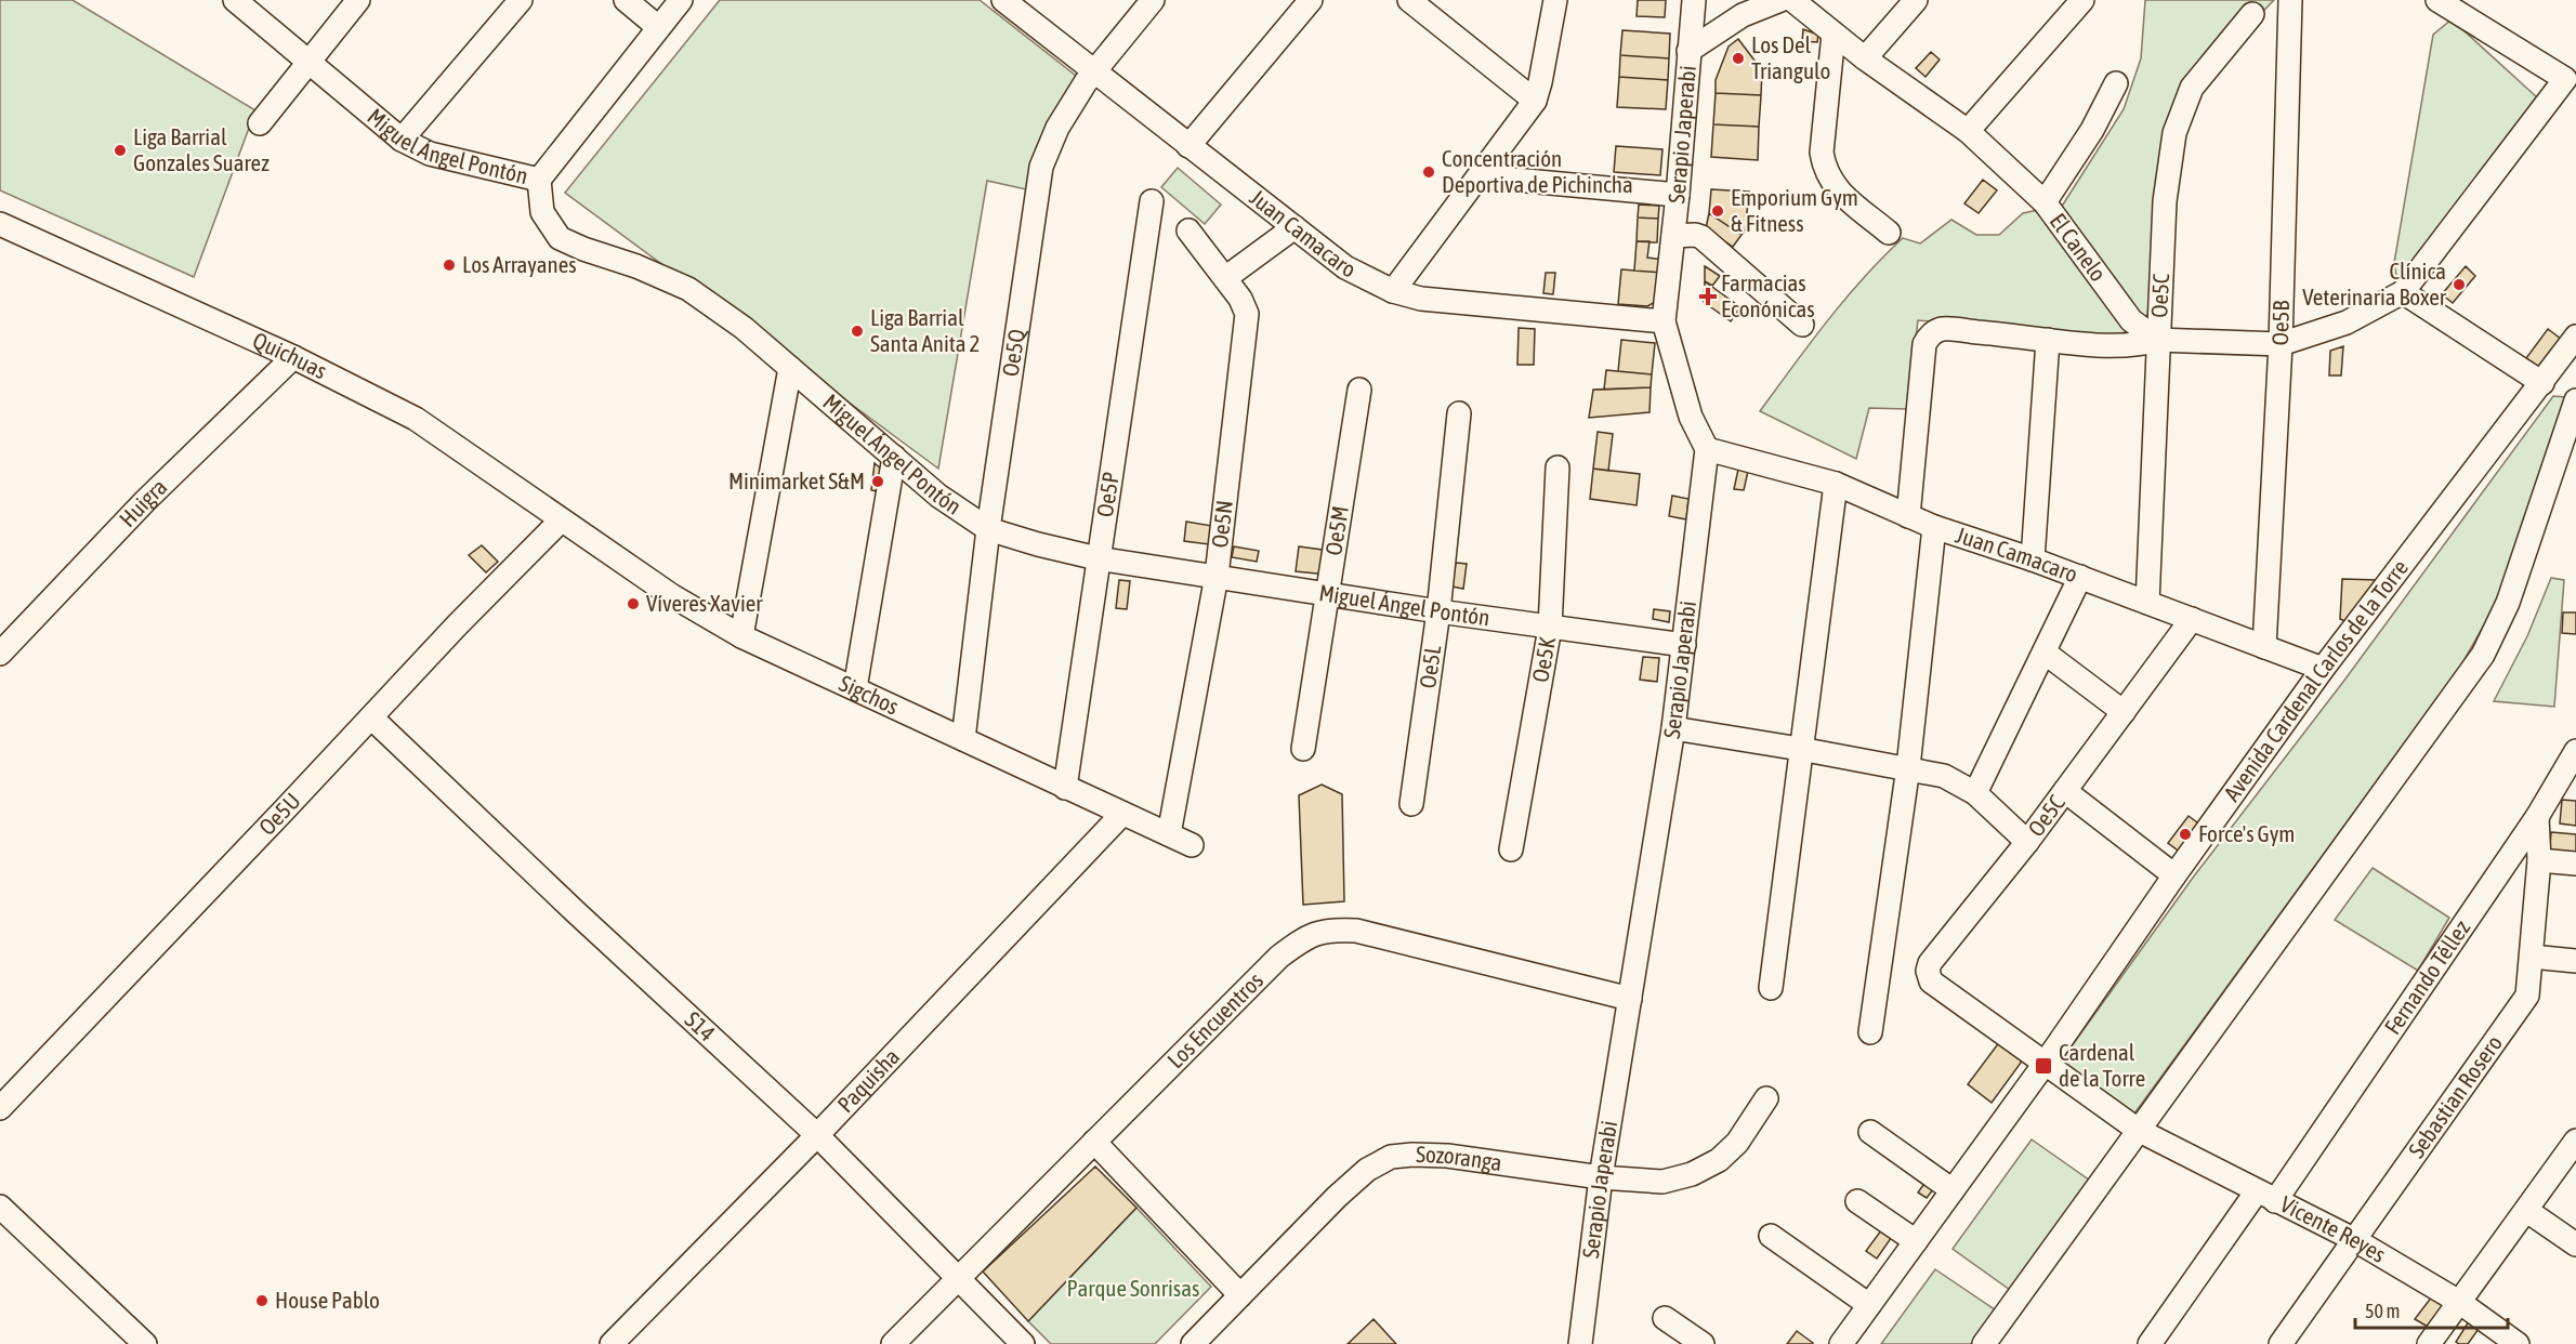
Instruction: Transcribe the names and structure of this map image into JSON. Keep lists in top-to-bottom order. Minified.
{"streets":{"street":["Serapio Japerabi","Miguel Ángel Pontón","Juan Camacaro","El Canelo","Oe5C","Oe5B","Oe5Q","Quichuas","Oe5P","Huigra","Oe5N","Oe5M","Oe5K","Oe5L","Avenida Cardenal Carlos de la Torre","Sigchos","Oe5U","Fernando Téllez","Los Encuentros","S14","Paquisha","Sebastian Rosero","Sozoranga","Vicente Reyes"]},"crossings":[["Serapio Japerabi","Miguel Ángel Pontón"],["Serapio Japerabi","Juan Camacaro"],["Serapio Japerabi","Los Encuentros"],["Serapio Japerabi","Sozoranga"],["Miguel Ángel Pontón","Oe5Q"],["Miguel Ángel Pontón","Oe5P"],["Miguel Ángel Pontón","Oe5N"],["Miguel Ángel Pontón","Oe5M"],["Miguel Ángel Pontón","Oe5K"],["Miguel Ángel Pontón","Oe5L"],["Juan Camacaro","Oe5C"],["Juan Camacaro","Oe5B"],["Juan Camacaro","Oe5Q"],["Juan Camacaro","Avenida Cardenal Carlos de la Torre"],["El Canelo","Oe5C"],["Oe5C","Avenida Cardenal Carlos de la Torre"],["Oe5Q","Sigchos"],["Quichuas","Huigra"],["Quichuas","Sigchos"],["Quichuas","Oe5U"],["Oe5P","Sigchos"],["Oe5N","Sigchos"],["Sigchos","Oe5U"],["Sigchos","Paquisha"],["Oe5U","S14"],["Fernando Téllez","Sebastian Rosero"],["Fernando Téllez","Vicente Reyes"],["Los Encuentros","S14"],["S14","Paquisha"],["Sebastian Rosero","Vicente Reyes"]],"parks":["Parque Sonrisas"],"places":{"other":["Los Del Triangulo","Liga Barrial Gonzales Suarez","Concentración Deportiva de Pichincha","Emporium Gym & Fitness","Los Arrayanes","Clínica Veterinaria Boxer","Liga Barrial Santa Anita 2","Minimarket S&M","Víveres Xavier","Force's Gym","House Pablo"],"health":["Farmacias Econónicas"],"transit":["Cardenal de la Torre"]},"scale_bar":"50 m"}
